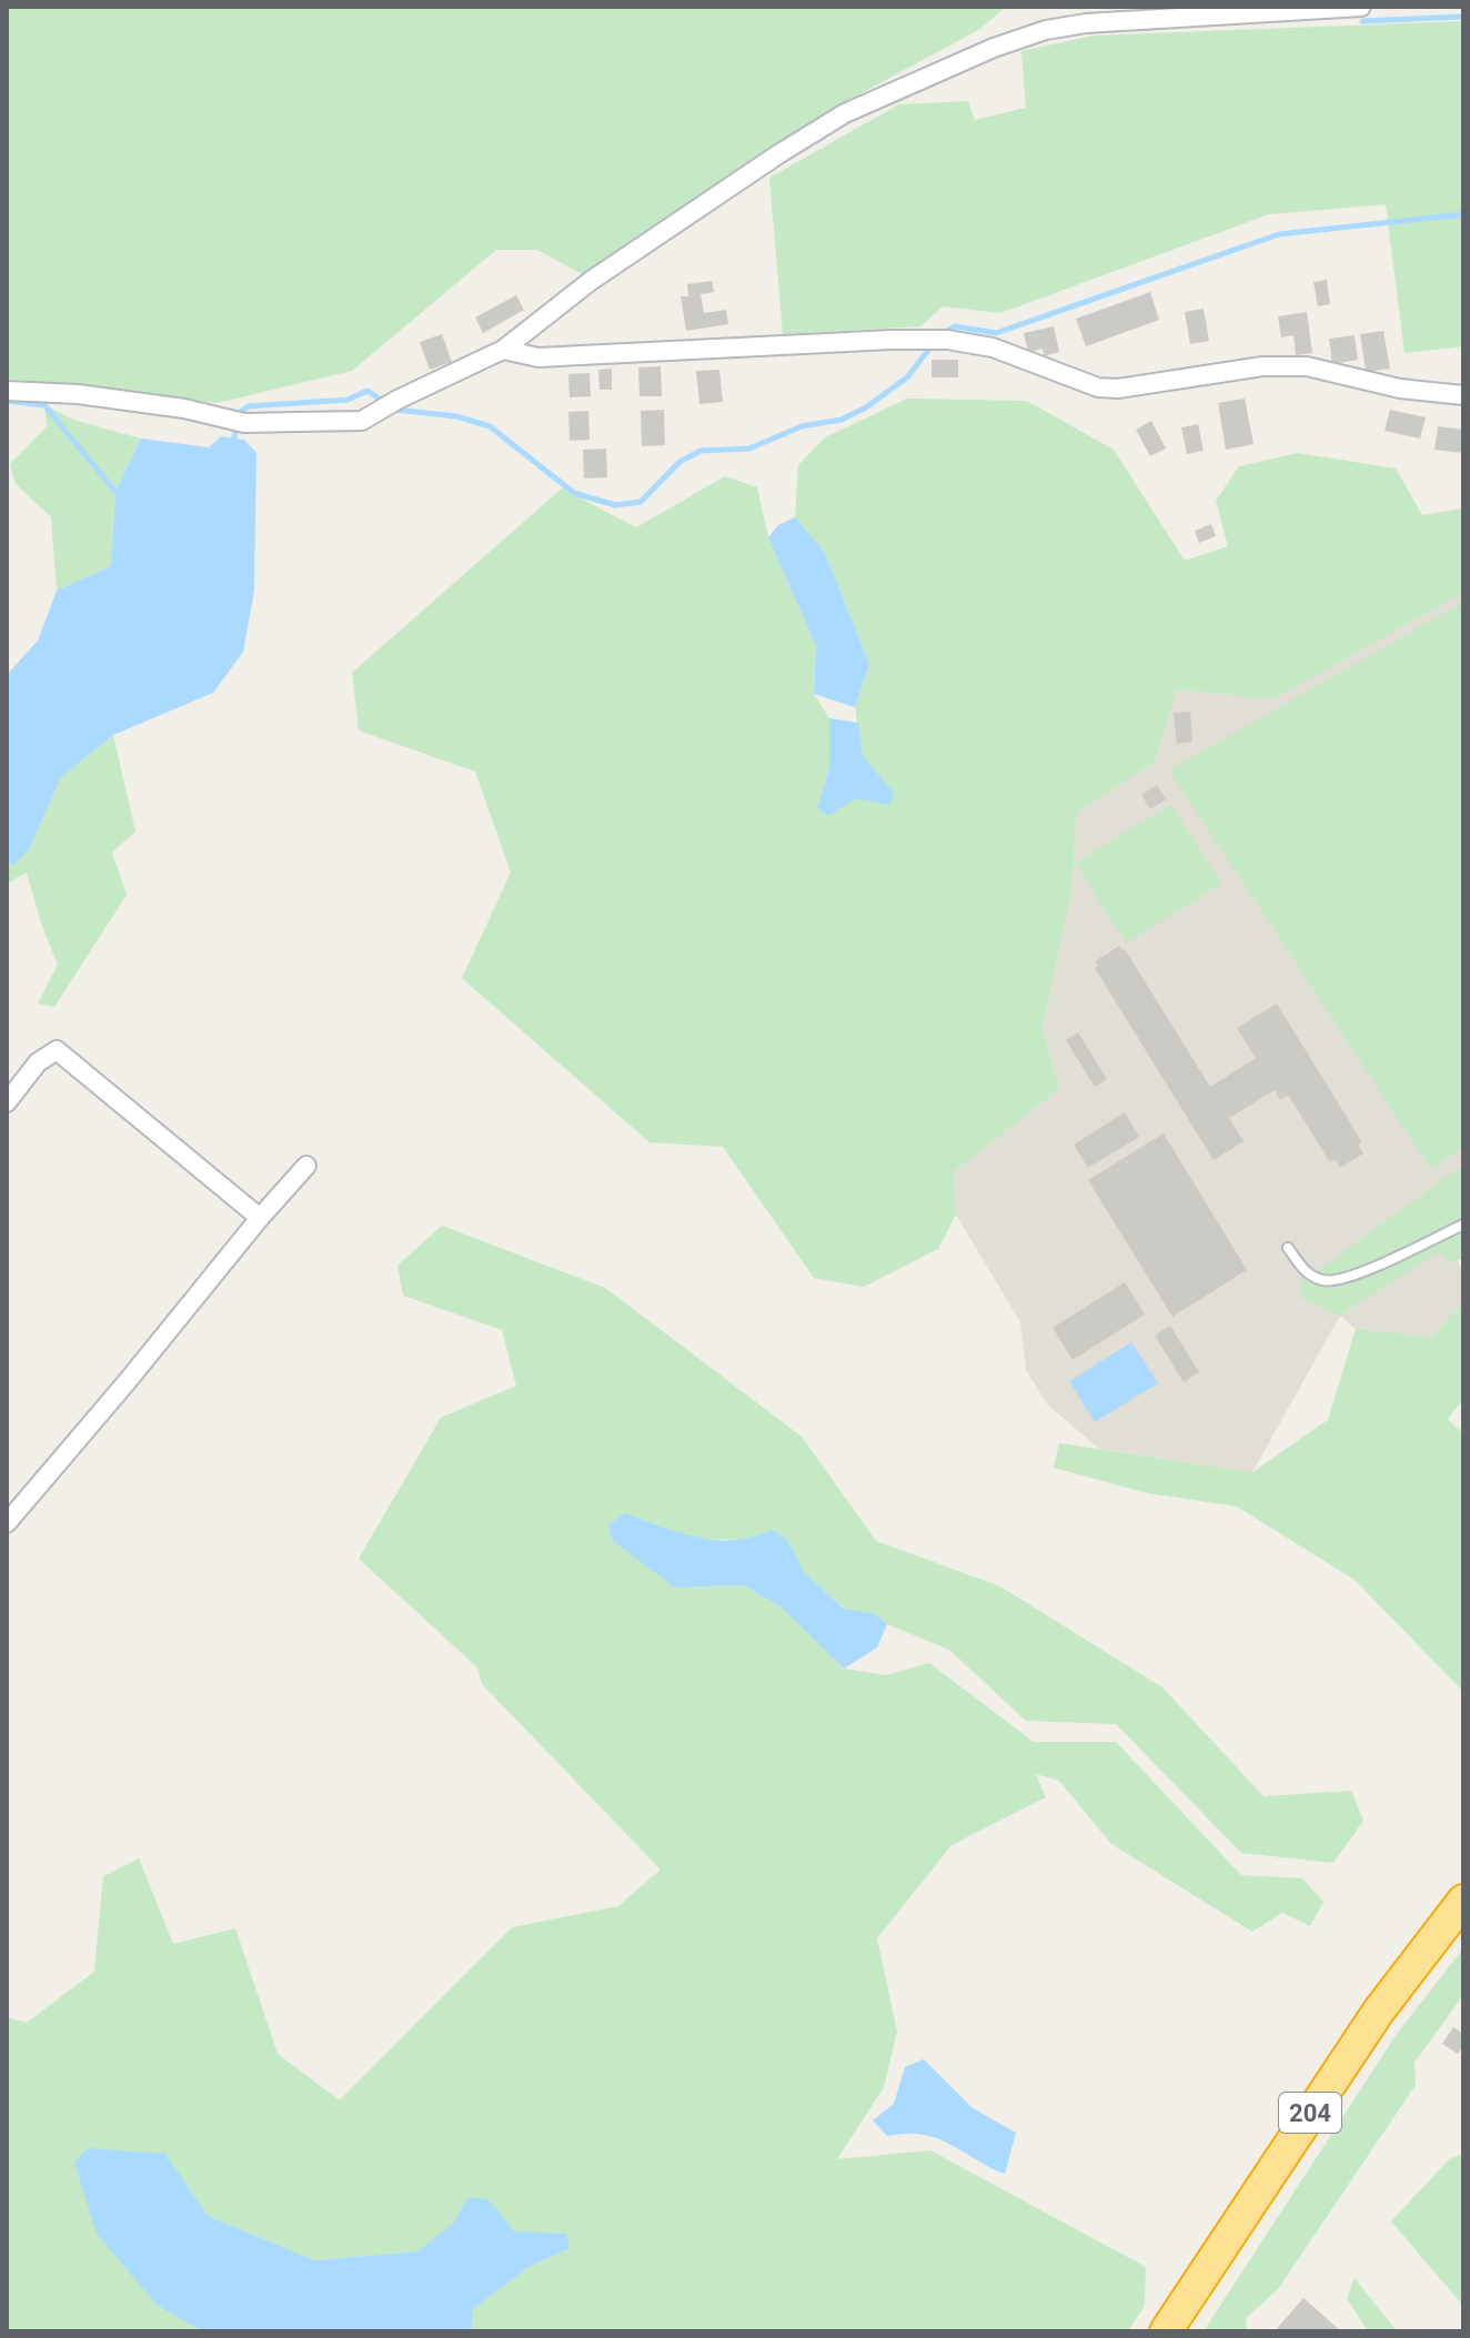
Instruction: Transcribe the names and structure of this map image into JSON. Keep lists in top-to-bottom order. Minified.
{"streets":{"highway":["204"]}}
